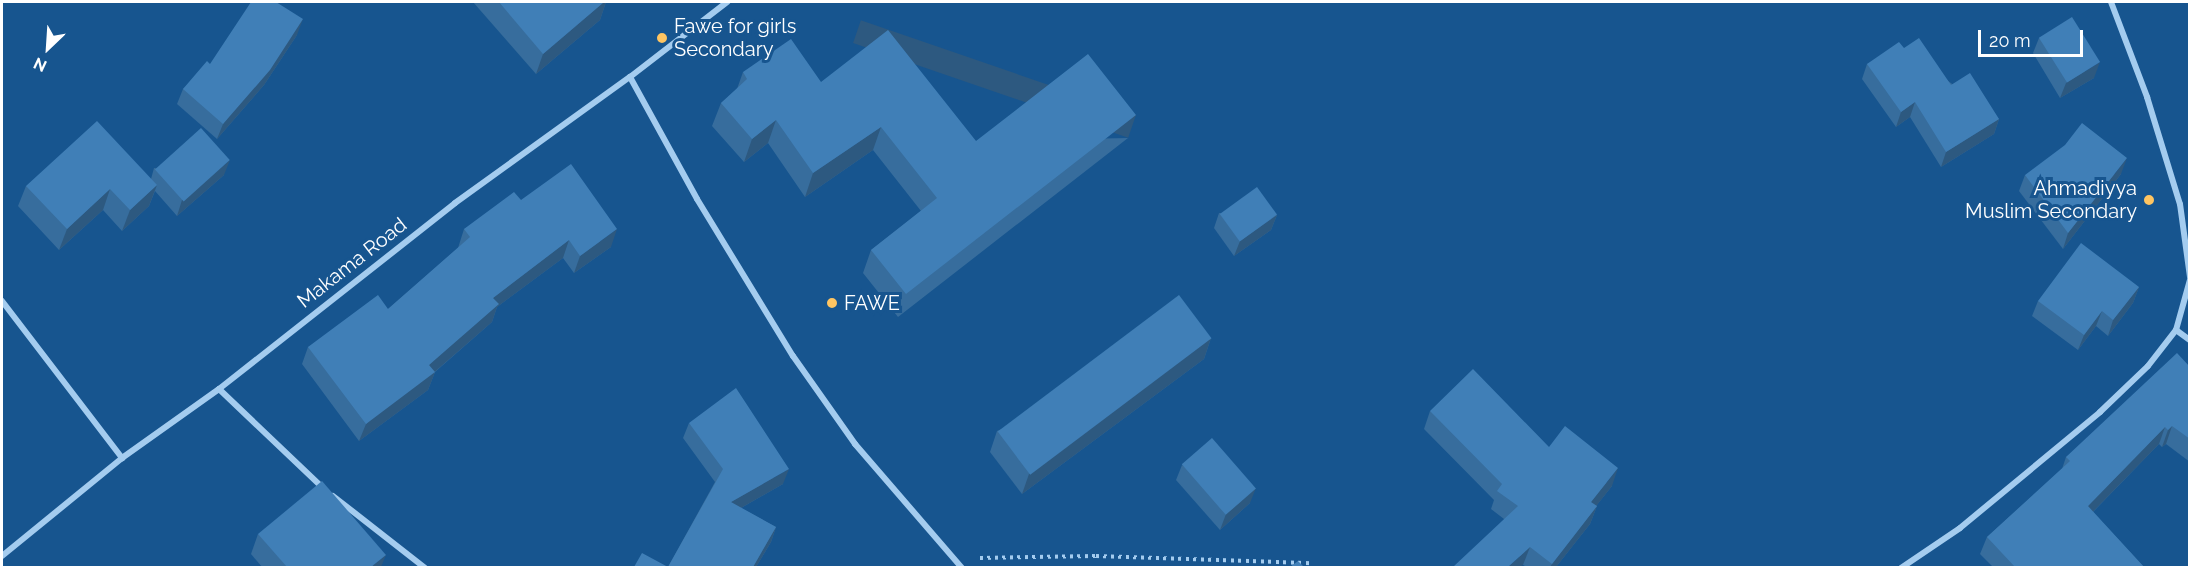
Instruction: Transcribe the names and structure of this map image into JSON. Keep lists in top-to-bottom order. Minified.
{"streets":{"street":["Makama Road"]},"places":["Fawe for girls Secondary","Ahmadiyya Muslim Secondary","FAWE"],"scale_bar":"20 m","north":"bottom left"}
